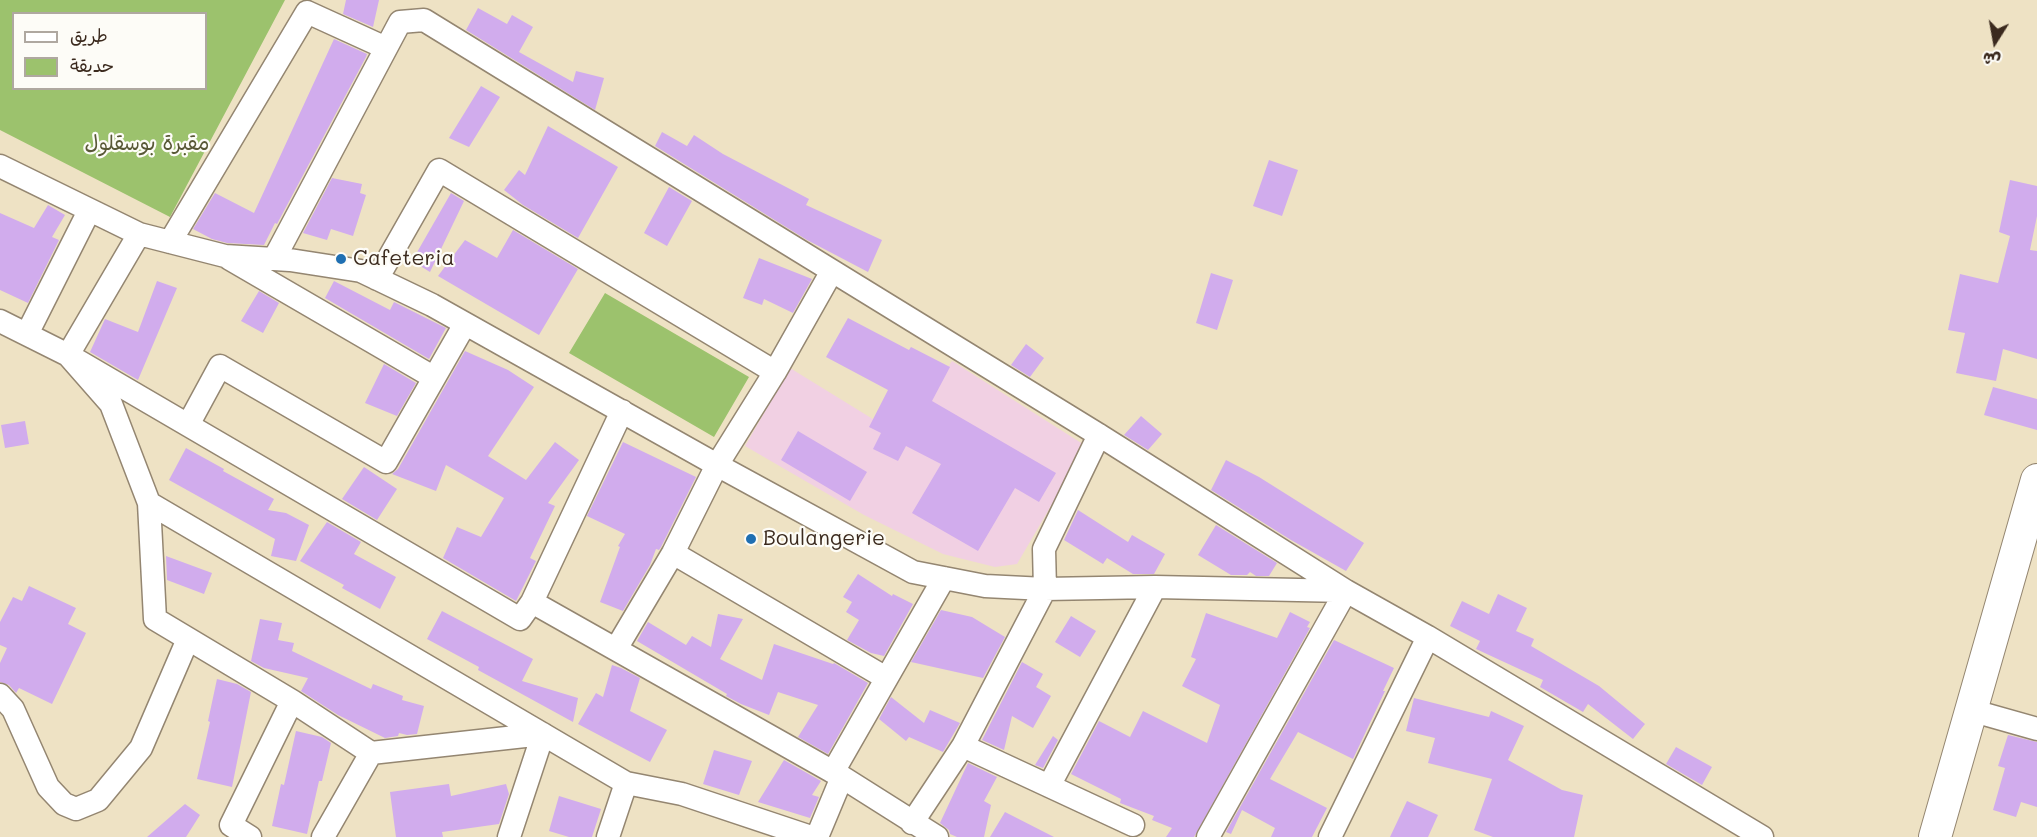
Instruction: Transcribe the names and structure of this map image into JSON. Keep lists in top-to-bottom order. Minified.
{"parks":["مقبرة بوسقلول"],"places":["Cafeteria","Boulangerie"],"legend":["طريق","حديقة"],"north":"bottom"}
